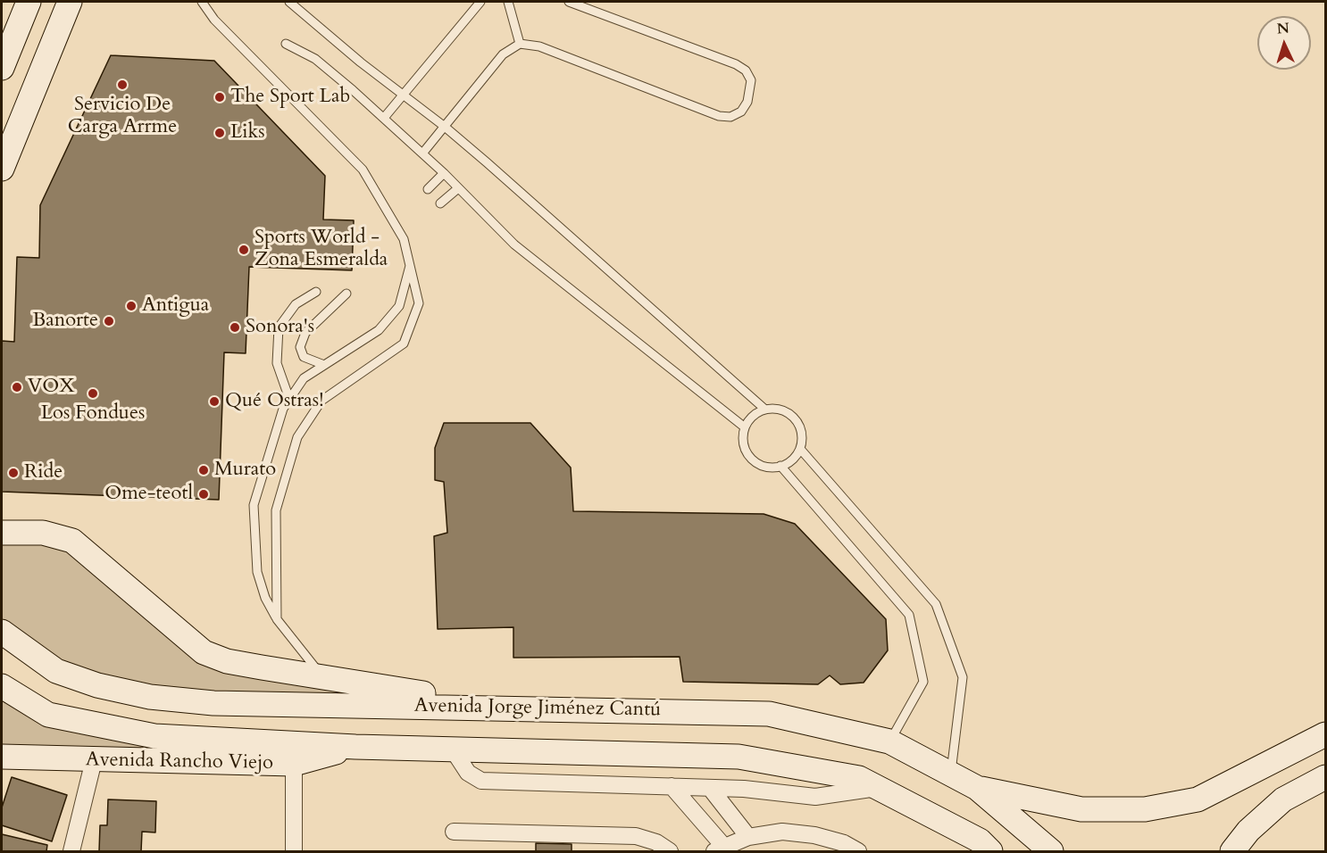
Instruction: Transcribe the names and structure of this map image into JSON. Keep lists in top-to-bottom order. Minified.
{"streets":{"main road":["Avenida Jorge Jiménez Cantú","Avenida Rancho Viejo"]},"places":["Servicio De Carga Arrme","The Sport Lab","Liks","Sports World - Zona Esmeralda","Antigua","Banorte","Sonora's","VOX","Los Fondues","Qué Ostras!","Murato","Ride","Ome-teotl"],"north":"top"}
